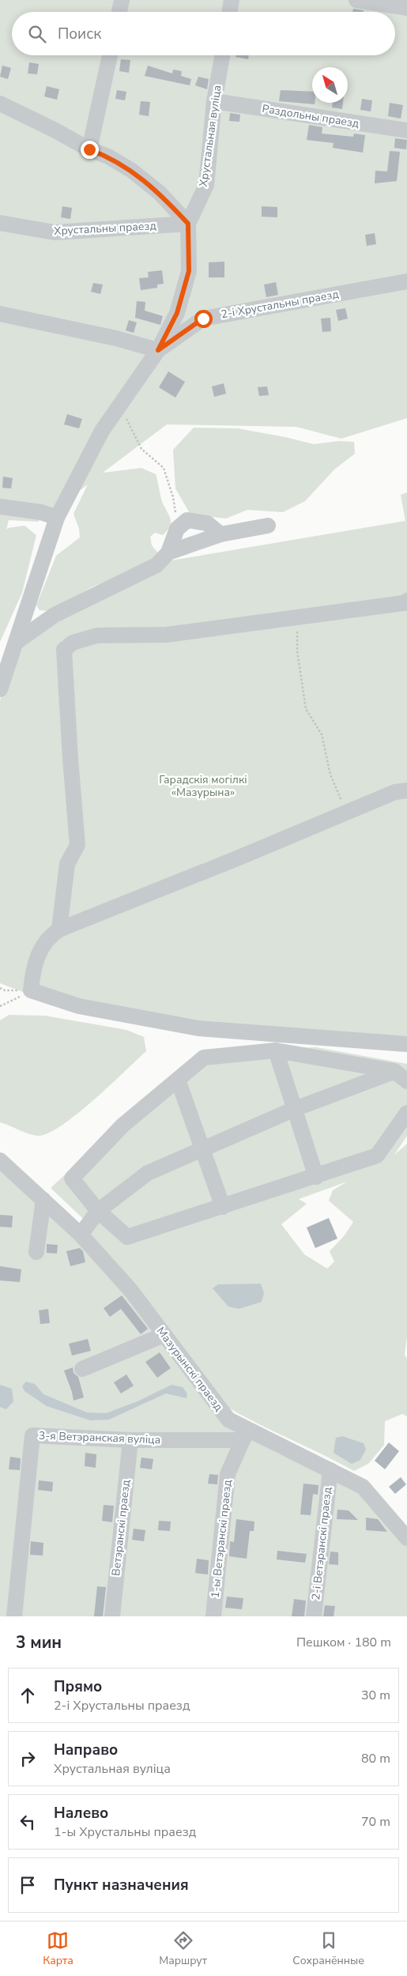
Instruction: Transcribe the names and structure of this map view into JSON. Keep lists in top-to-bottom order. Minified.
{"streets":{"street":["Раздольны праезд","Хрустальная вуліца","Хрустальны праезд","2-і Хрустальны праезд","Мазурынскі праезд","3-я Ветэранская вуліца","Ветэранскі праезд","1-ы Ветэранскі праезд","2-і Ветэранскі праезд"]},"crossings":[["Раздольны праезд","Хрустальная вуліца"],["Хрустальная вуліца","Хрустальны праезд"],["Хрустальная вуліца","2-і Хрустальны праезд"],["Мазурынскі праезд","3-я Ветэранская вуліца"],["Мазурынскі праезд","1-ы Ветэранскі праезд"],["Мазурынскі праезд","2-і Ветэранскі праезд"],["3-я Ветэранская вуліца","Ветэранскі праезд"],["3-я Ветэранская вуліца","1-ы Ветэранскі праезд"]],"parks":["Гарадскія могілкі «Мазурына»"],"north":"top left","page":{"search":"Поиск","heading":["3 мин","Пешком · 180 m"],"list":[["Прямо","2-і Хрустальны праезд","30 m"],["Направо","Хрустальная вуліца","80 m"],["Налево","1-ы Хрустальны праезд","70 m"],"Пункт назначения"],"nav":["Карта","Маршрут","Сохранённые"]}}
